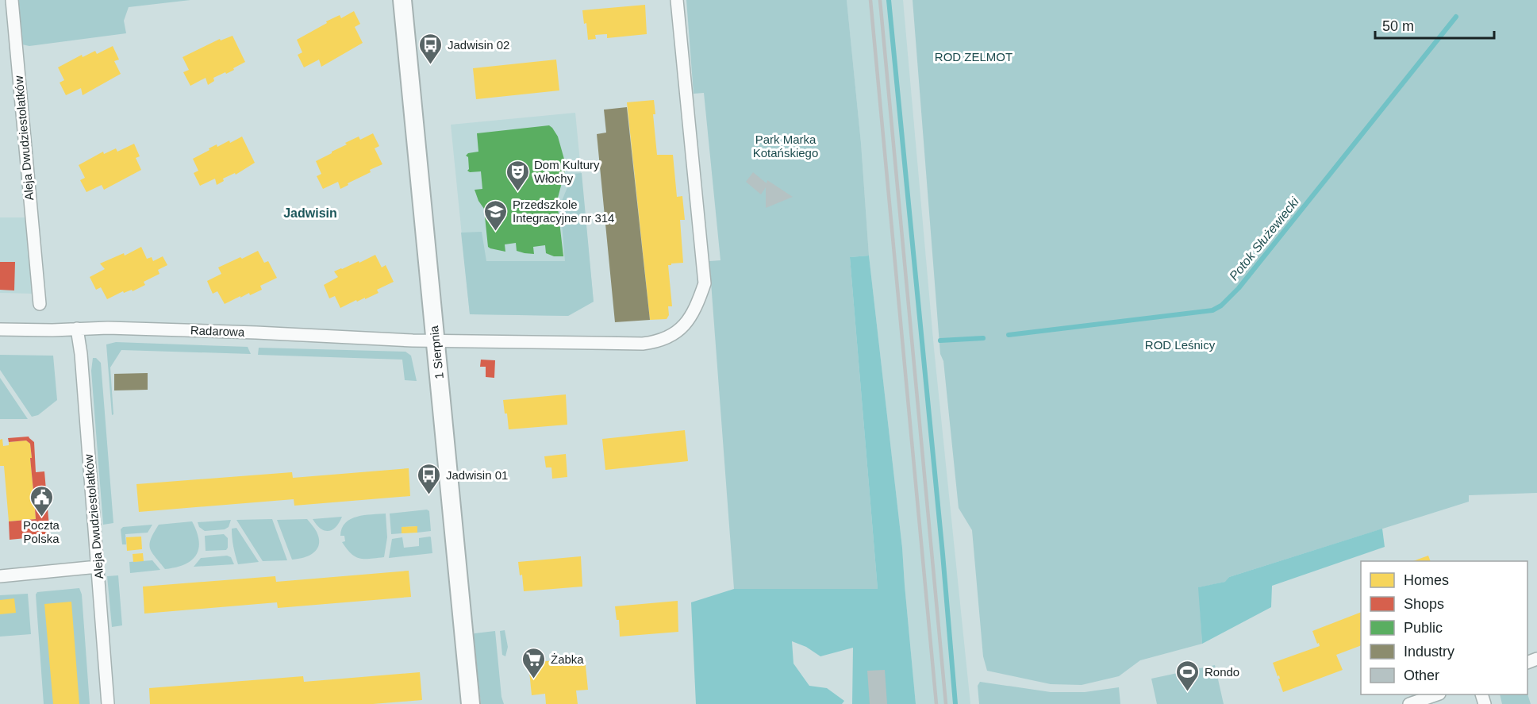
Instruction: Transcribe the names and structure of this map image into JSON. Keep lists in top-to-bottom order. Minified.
{"streets":{"street":["Aleja Dwudziestolatków","Radarowa","1 Sierpnia"]},"crossings":[["Aleja Dwudziestolatków","Radarowa"],["Radarowa","1 Sierpnia"]],"districts":["Jadwisin"],"water":["Potok Służewiecki"],"parks":["ROD ZELMOT","Park Marka Kotańskiego","ROD Leśnicy"],"places":{"bus stop":["Jadwisin 02","Jadwisin 01"],"theatre":["Dom Kultury Włochy"],"school or university":["Przedszkole Integracyjne nr 314"],"public building":["Poczta Polska"],"supermarket":["Żabka"],"sports":["Rondo"]},"legend":["Homes","Shops","Public","Industry","Other"],"scale_bar":"50 m"}
